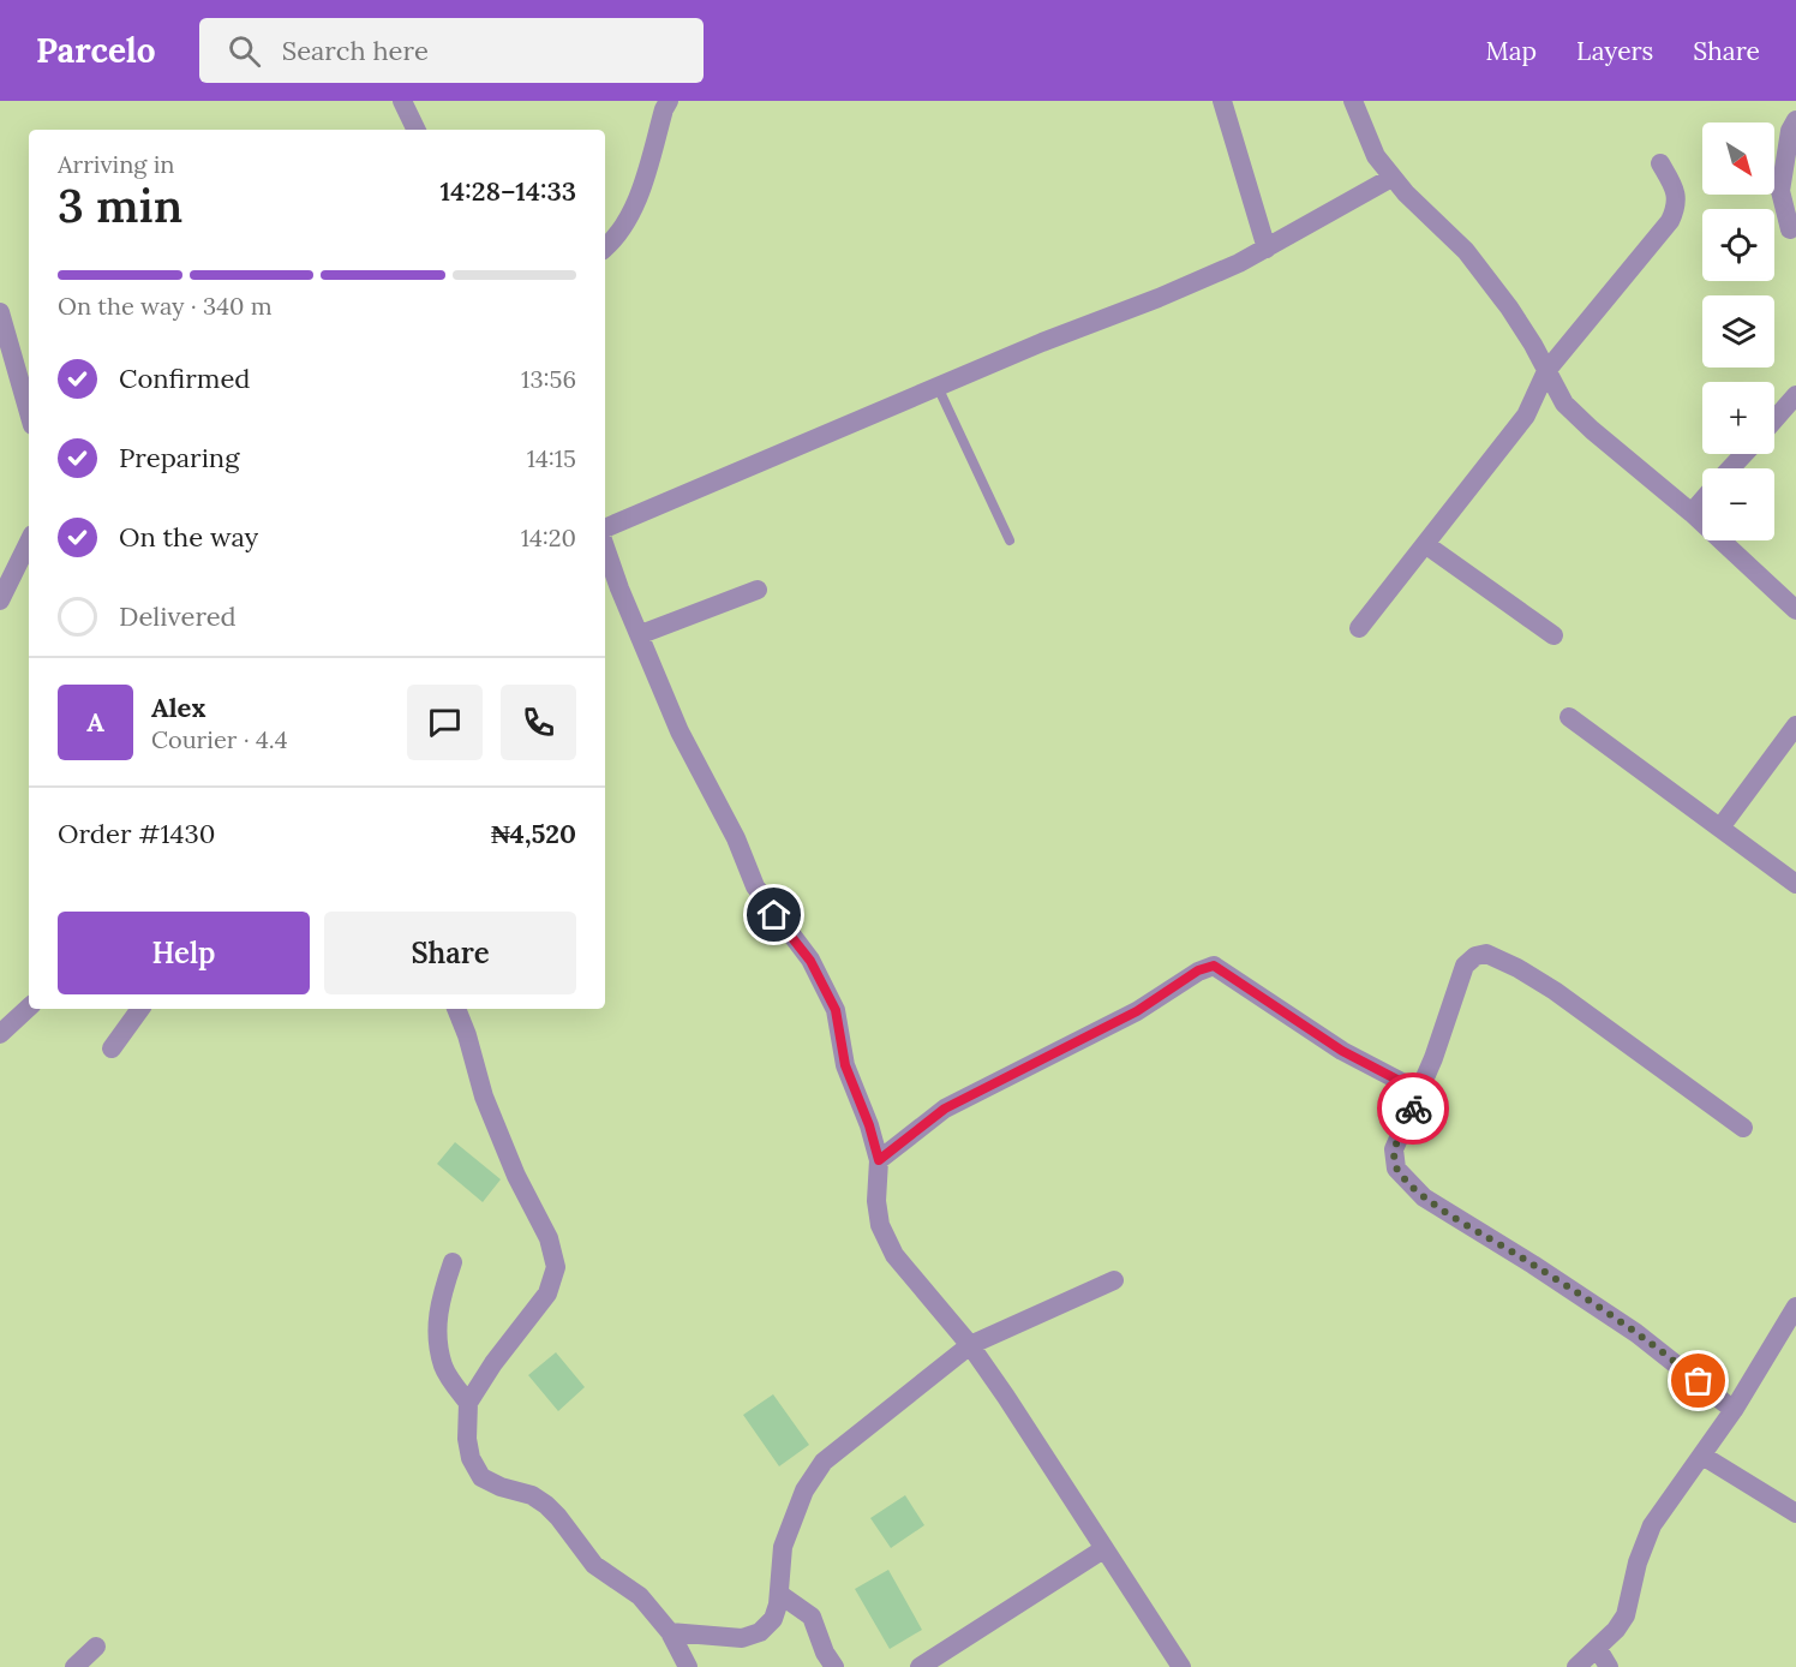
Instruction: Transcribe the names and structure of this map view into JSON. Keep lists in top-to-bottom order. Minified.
{"north":"bottom right","page":{"header":"Parcelo","search":"Search here","nav":["Map","Layers","Share"],"map_buttons":["+","−"],"heading":["3 min","Arriving in","14:28–14:33"],"panel":["Alex","Courier · 4.4","Order #1430","₦4,520"],"bar":"On the way · 340 m","list":[["Confirmed","13:56"],["Preparing","14:15"],["On the way","14:20"],"Delivered"],"round":"A","buttons":["Help","Share"]}}
